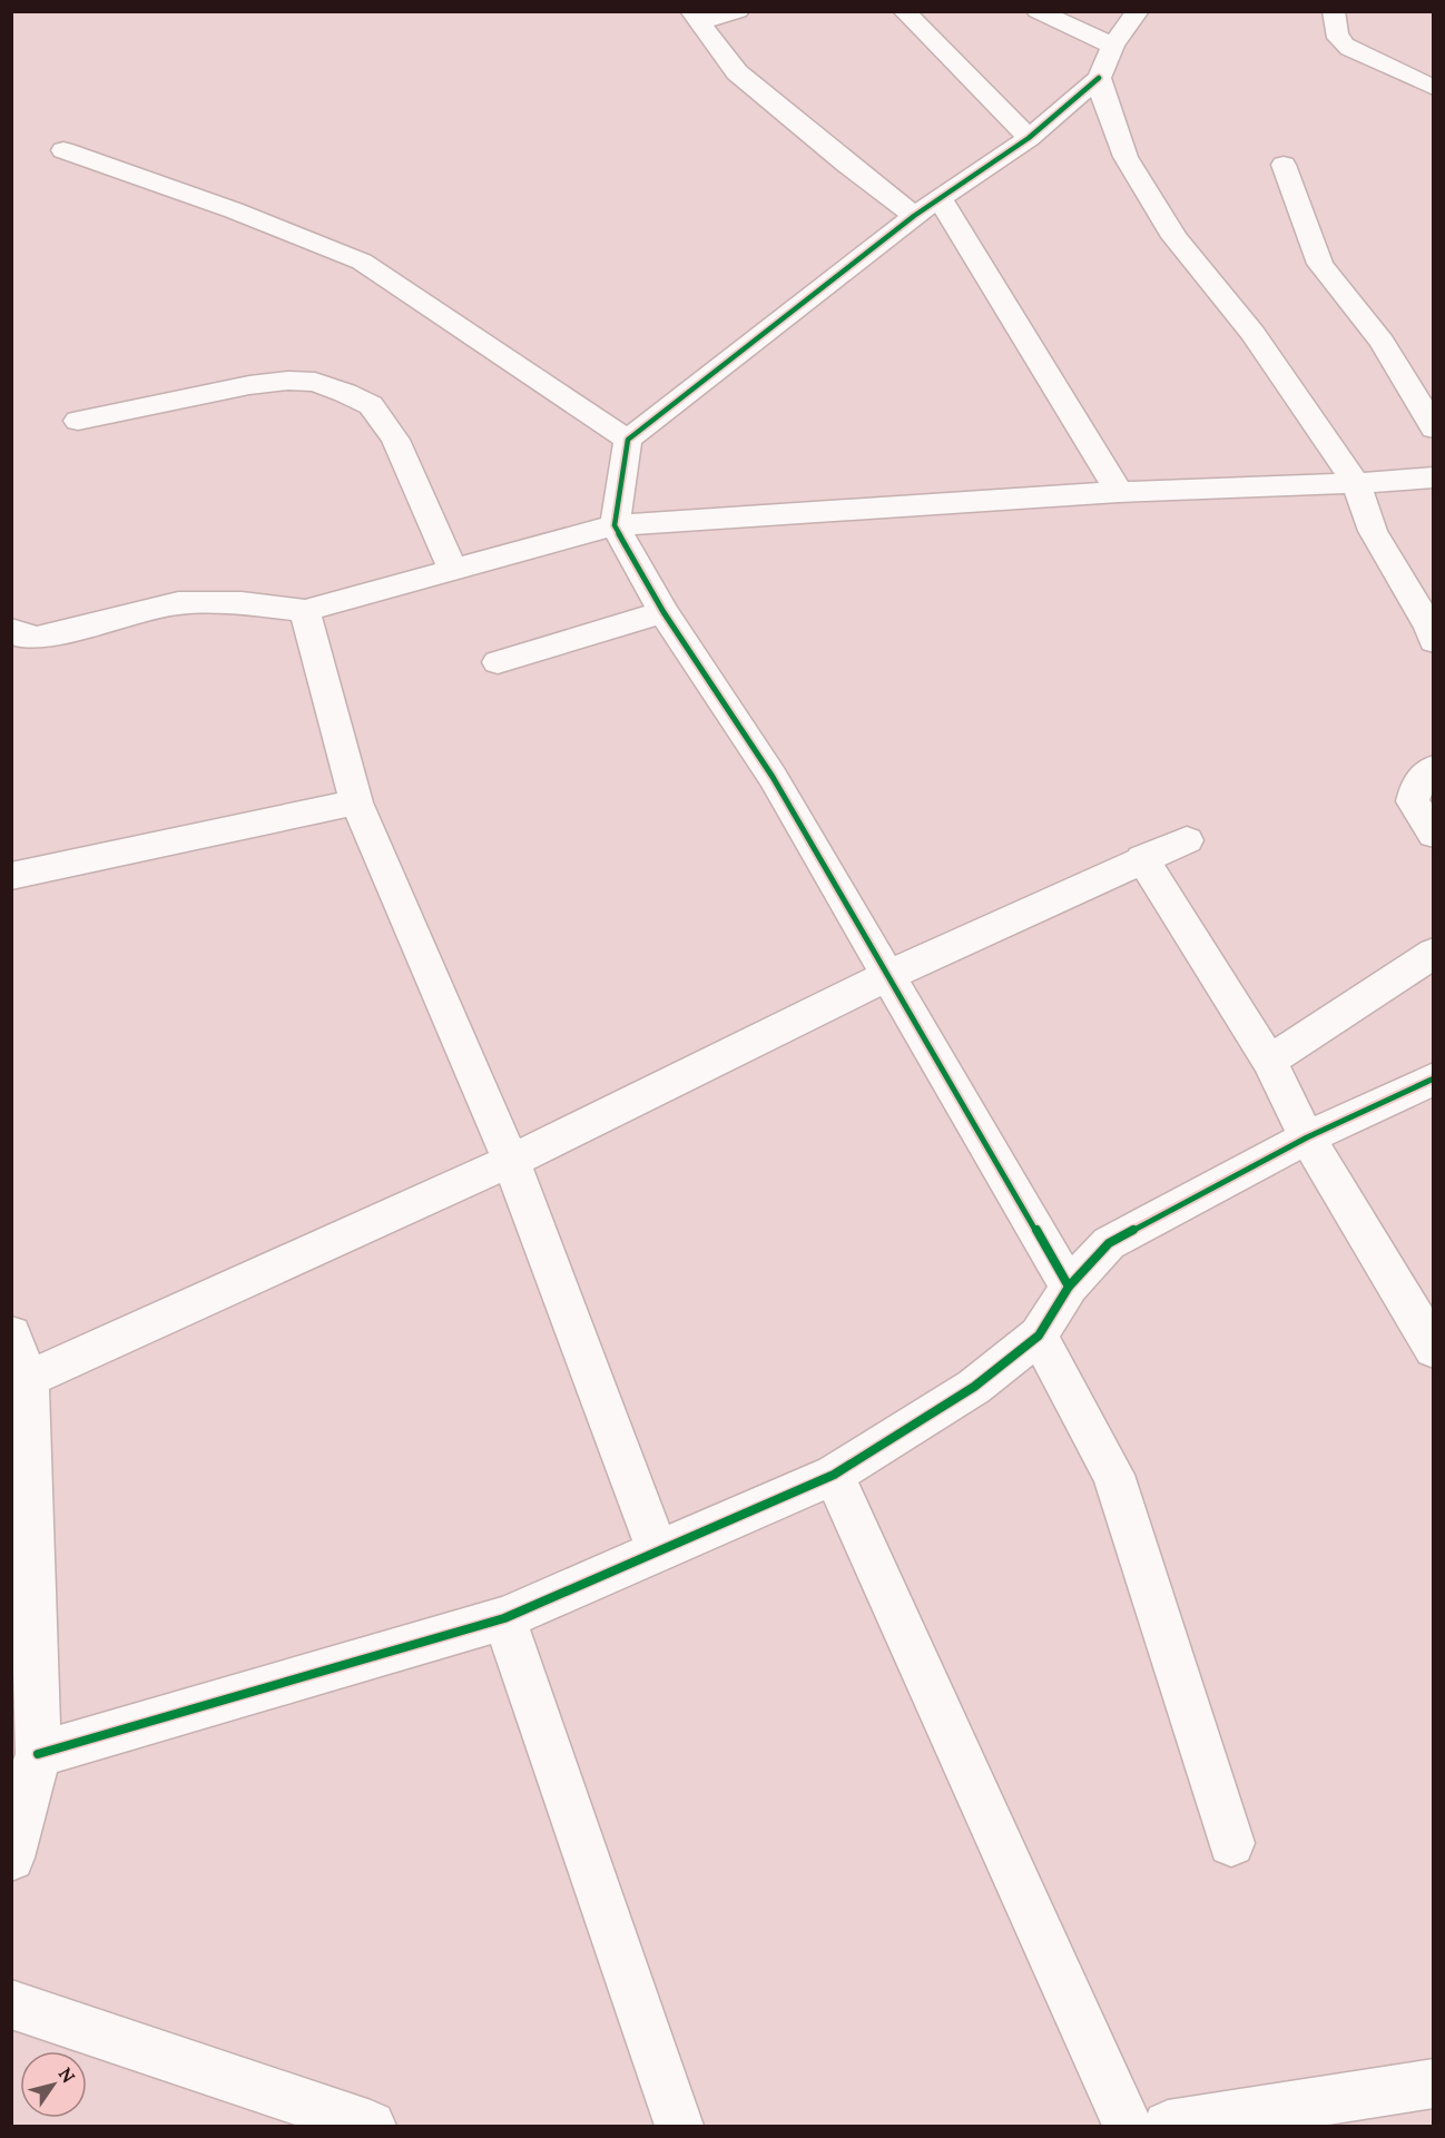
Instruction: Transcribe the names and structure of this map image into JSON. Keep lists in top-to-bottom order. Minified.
{"north":"top right"}
